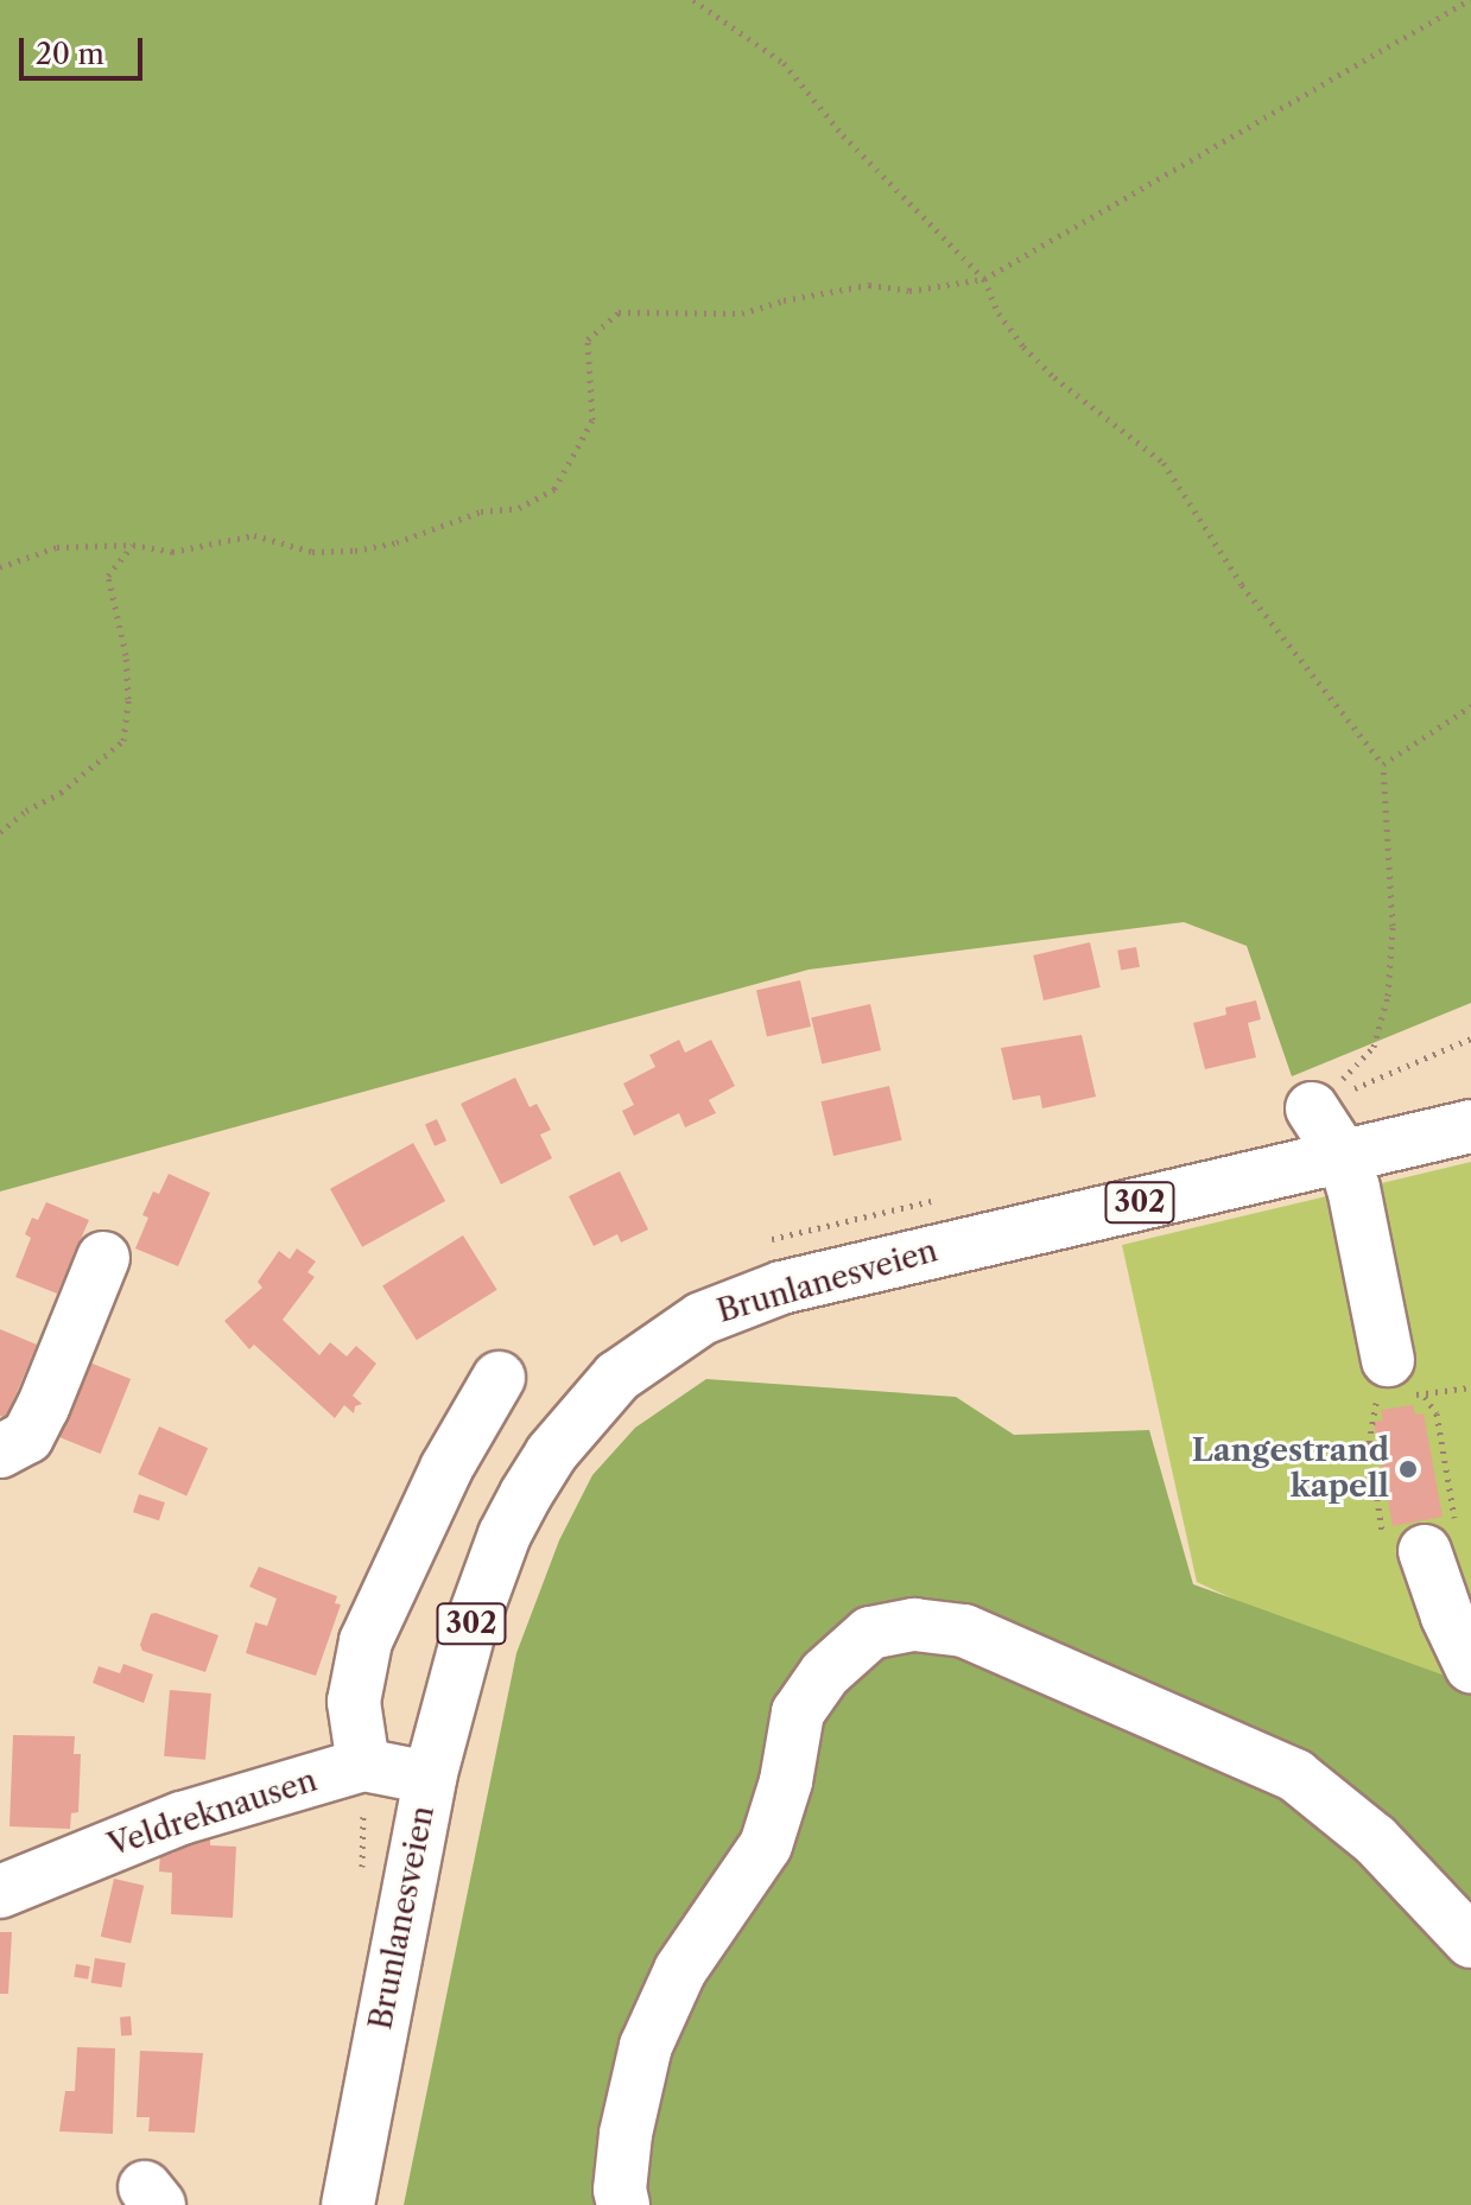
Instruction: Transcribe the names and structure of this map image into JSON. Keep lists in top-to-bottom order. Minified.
{"streets":{"main road":["302","Brunlanesveien","Veldreknausen"]},"crossings":[["Brunlanesveien","Veldreknausen"]],"places":["Langestrand kapell"],"scale_bar":"20 m"}
